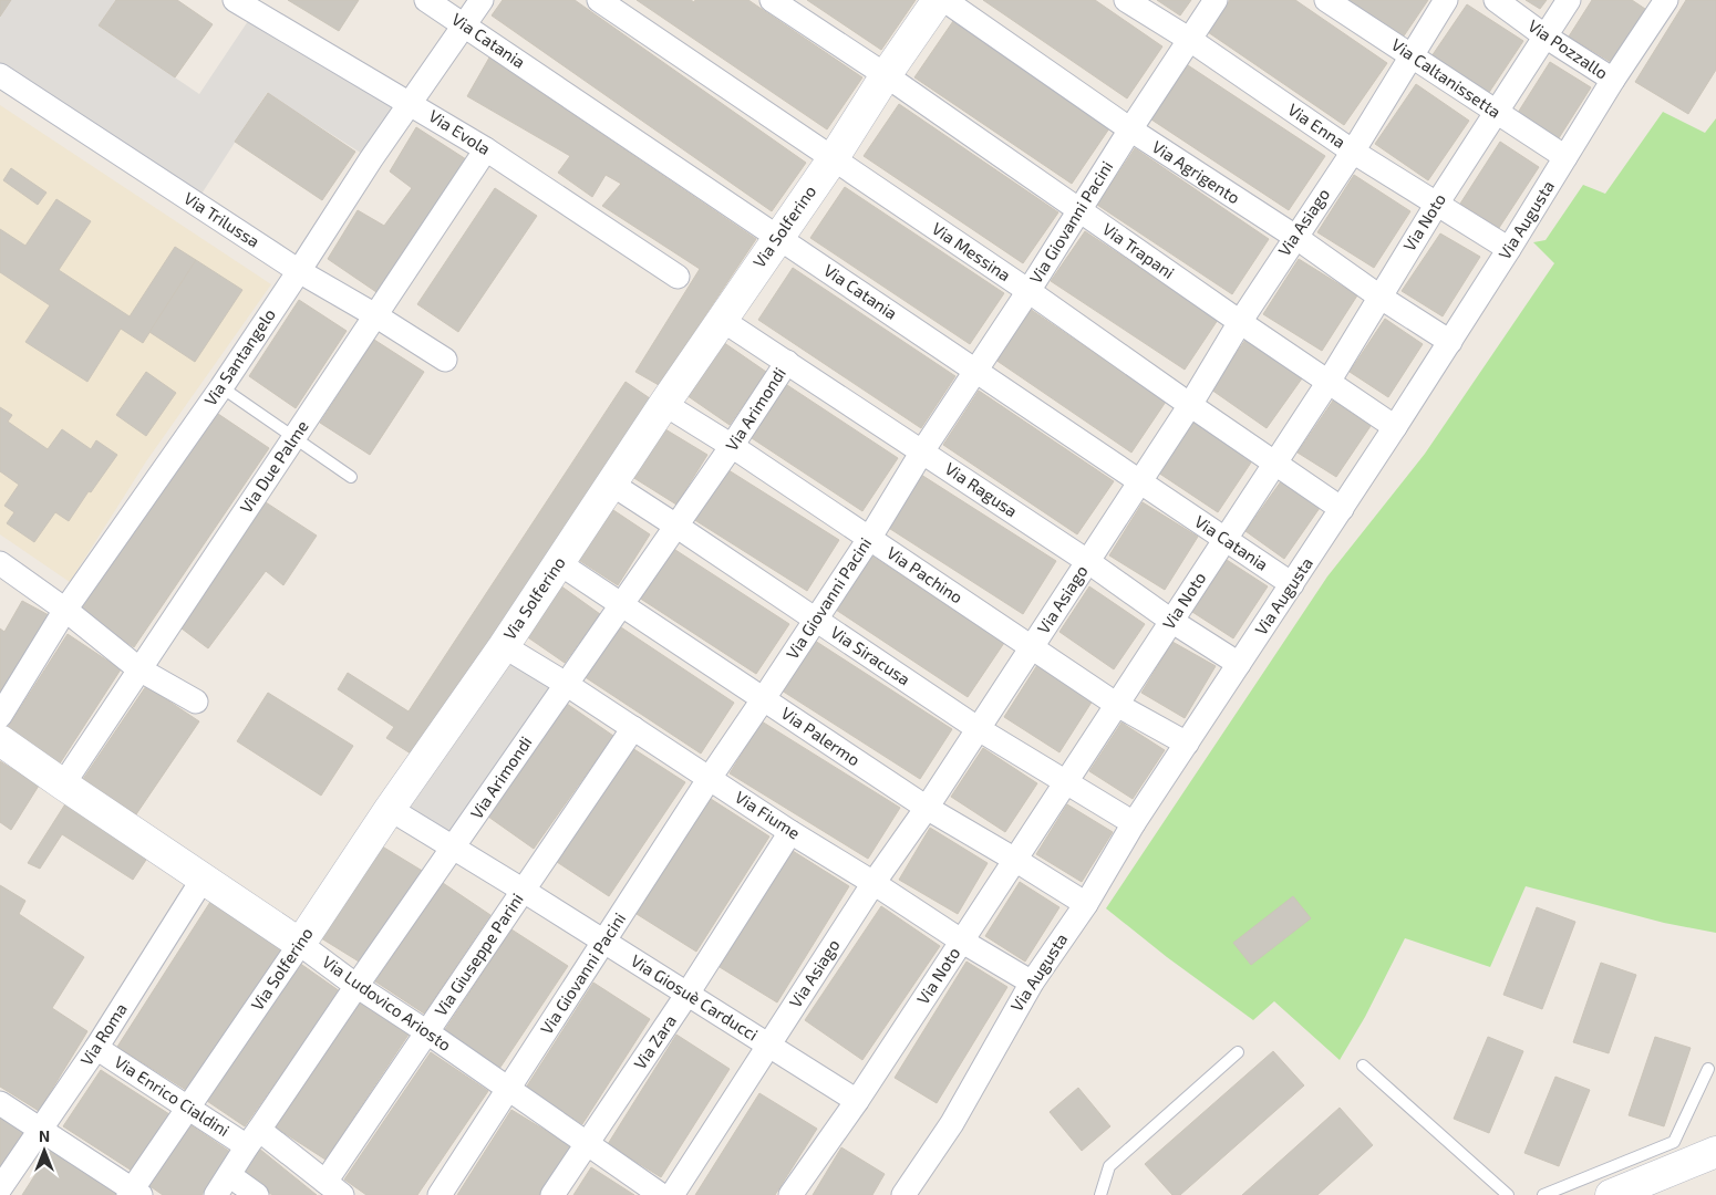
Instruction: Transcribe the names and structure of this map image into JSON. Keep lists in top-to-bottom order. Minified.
{"streets":{"street":["Via Catania","Via Pozzallo","Via Caltanissetta","Via Enna","Via Evola","Via Agrigento","Via Trilussa","Via Augusta","Via Giovanni Pacini","Via Asiago","Via Noto","Via Solferino","Via Trapani","Via Messina","Via Santangelo","Via Arimondi","Via Due Palme","Via Ragusa","Via Pachino","Via Siracusa","Via Palermo","Via Fiume","Via Giuseppe Parini","Via Giosuè Carducci","Via Ludovico Ariosto","Via Roma","Via Zara","Via Enrico Cialdini"]},"crossings":[["Via Catania","Via Augusta"],["Via Catania","Via Giovanni Pacini"],["Via Catania","Via Asiago"],["Via Catania","Via Noto"],["Via Catania","Via Solferino"],["Via Catania","Via Santangelo"],["Via Pozzallo","Via Augusta"],["Via Pozzallo","Via Noto"],["Via Caltanissetta","Via Augusta"],["Via Caltanissetta","Via Asiago"],["Via Caltanissetta","Via Noto"],["Via Enna","Via Augusta"],["Via Enna","Via Giovanni Pacini"],["Via Enna","Via Asiago"],["Via Enna","Via Noto"],["Via Evola","Via Santangelo"],["Via Evola","Via Due Palme"],["Via Agrigento","Via Augusta"],["Via Agrigento","Via Giovanni Pacini"],["Via Agrigento","Via Asiago"],["Via Agrigento","Via Noto"],["Via Trilussa","Via Santangelo"],["Via Trilussa","Via Due Palme"],["Via Augusta","Via Trapani"],["Via Augusta","Via Messina"],["Via Augusta","Via Ragusa"],["Via Augusta","Via Pachino"],["Via Augusta","Via Siracusa"],["Via Augusta","Via Palermo"],["Via Augusta","Via Fiume"],["Via Giovanni Pacini","Via Trapani"],["Via Giovanni Pacini","Via Messina"],["Via Giovanni Pacini","Via Ragusa"],["Via Giovanni Pacini","Via Pachino"],["Via Giovanni Pacini","Via Siracusa"],["Via Giovanni Pacini","Via Palermo"],["Via Giovanni Pacini","Via Fiume"],["Via Giovanni Pacini","Via Giosuè Carducci"],["Via Giovanni Pacini","Via Ludovico Ariosto"],["Via Asiago","Via Trapani"],["Via Asiago","Via Messina"],["Via Asiago","Via Ragusa"],["Via Asiago","Via Pachino"],["Via Asiago","Via Siracusa"],["Via Asiago","Via Palermo"],["Via Asiago","Via Fiume"],["Via Asiago","Via Giosuè Carducci"],["Via Noto","Via Trapani"],["Via Noto","Via Messina"],["Via Noto","Via Ragusa"],["Via Noto","Via Pachino"],["Via Noto","Via Siracusa"],["Via Noto","Via Palermo"],["Via Noto","Via Fiume"],["Via Noto","Via Giosuè Carducci"],["Via Solferino","Via Trapani"],["Via Solferino","Via Messina"],["Via Solferino","Via Ragusa"],["Via Solferino","Via Pachino"],["Via Solferino","Via Siracusa"],["Via Solferino","Via Palermo"],["Via Solferino","Via Fiume"],["Via Solferino","Via Giosuè Carducci"],["Via Solferino","Via Ludovico Ariosto"],["Via Solferino","Via Enrico Cialdini"],["Via Arimondi","Via Ragusa"],["Via Arimondi","Via Pachino"],["Via Arimondi","Via Siracusa"],["Via Arimondi","Via Palermo"],["Via Arimondi","Via Fiume"],["Via Arimondi","Via Giosuè Carducci"],["Via Arimondi","Via Ludovico Ariosto"],["Via Arimondi","Via Enrico Cialdini"],["Via Due Palme","Via Ludovico Ariosto"],["Via Fiume","Via Giuseppe Parini"],["Via Fiume","Via Zara"],["Via Giuseppe Parini","Via Giosuè Carducci"],["Via Giuseppe Parini","Via Ludovico Ariosto"],["Via Giuseppe Parini","Via Enrico Cialdini"],["Via Giosuè Carducci","Via Zara"],["Via Ludovico Ariosto","Via Roma"],["Via Ludovico Ariosto","Via Zara"],["Via Roma","Via Enrico Cialdini"]],"north":"top"}
